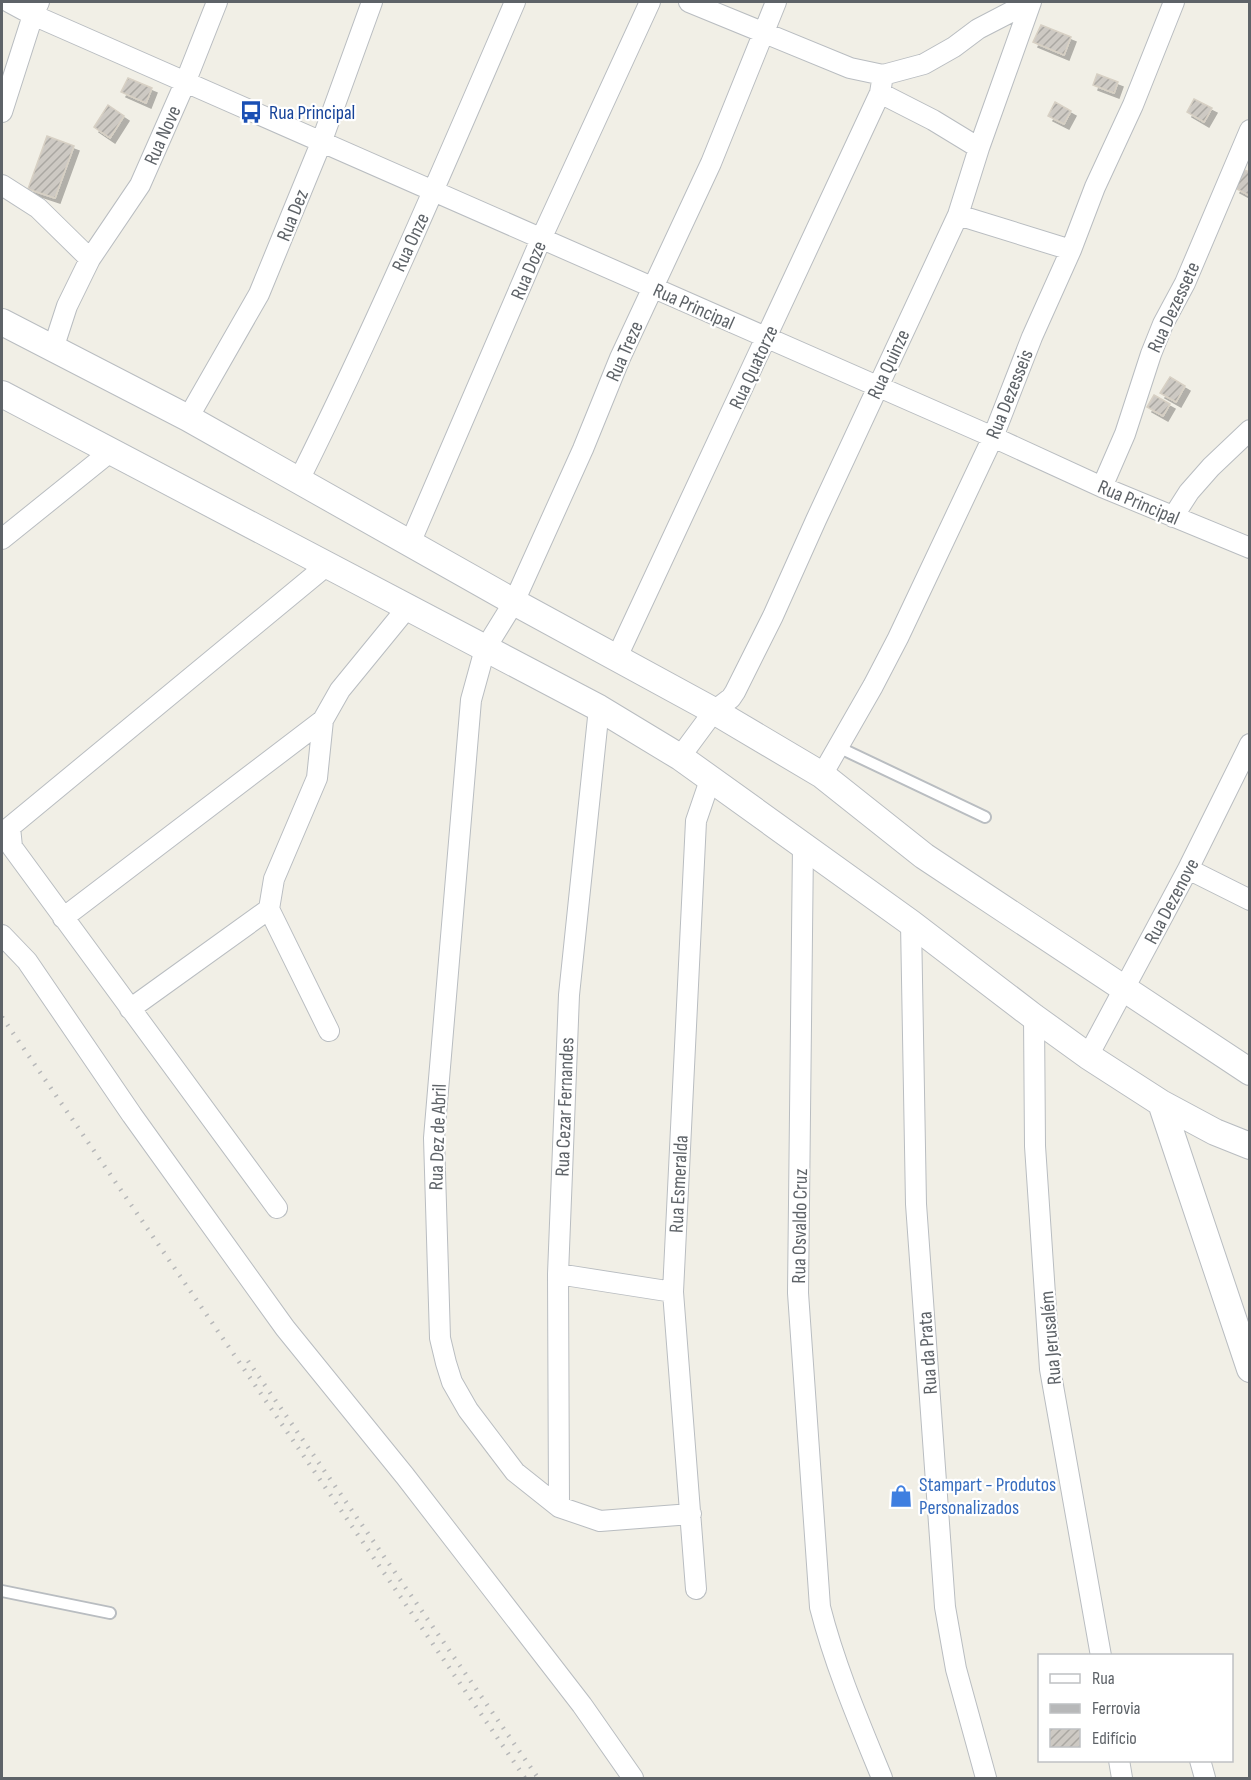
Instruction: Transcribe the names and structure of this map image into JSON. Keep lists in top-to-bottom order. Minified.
{"streets":{"street":["Rua Nove","Rua Dez","Rua Onze","Rua Doze","Rua Principal","Rua Dezessete","Rua Treze","Rua Quinze","Rua Quatorze","Rua Dezesseis","Rua Dezenove","Rua Cezar Fernandes","Rua Dez de Abril","Rua Esmeralda","Rua Osvaldo Cruz","Rua Jerusalém","Rua da Prata"]},"crossings":[["Rua Nove","Rua Principal"],["Rua Dez","Rua Principal"],["Rua Onze","Rua Principal"],["Rua Doze","Rua Principal"],["Rua Principal","Rua Dezessete"],["Rua Principal","Rua Treze"],["Rua Principal","Rua Quinze"],["Rua Principal","Rua Quatorze"],["Rua Principal","Rua Dezesseis"],["Rua Treze","Rua Dez de Abril"],["Rua Cezar Fernandes","Rua Dez de Abril"],["Rua Dez de Abril","Rua Esmeralda"]],"places":{"bus stop":["Rua Principal"],"shop":["Stampart - Produtos Personalizados"]},"legend":["Rua","Ferrovia","Edifício"]}
